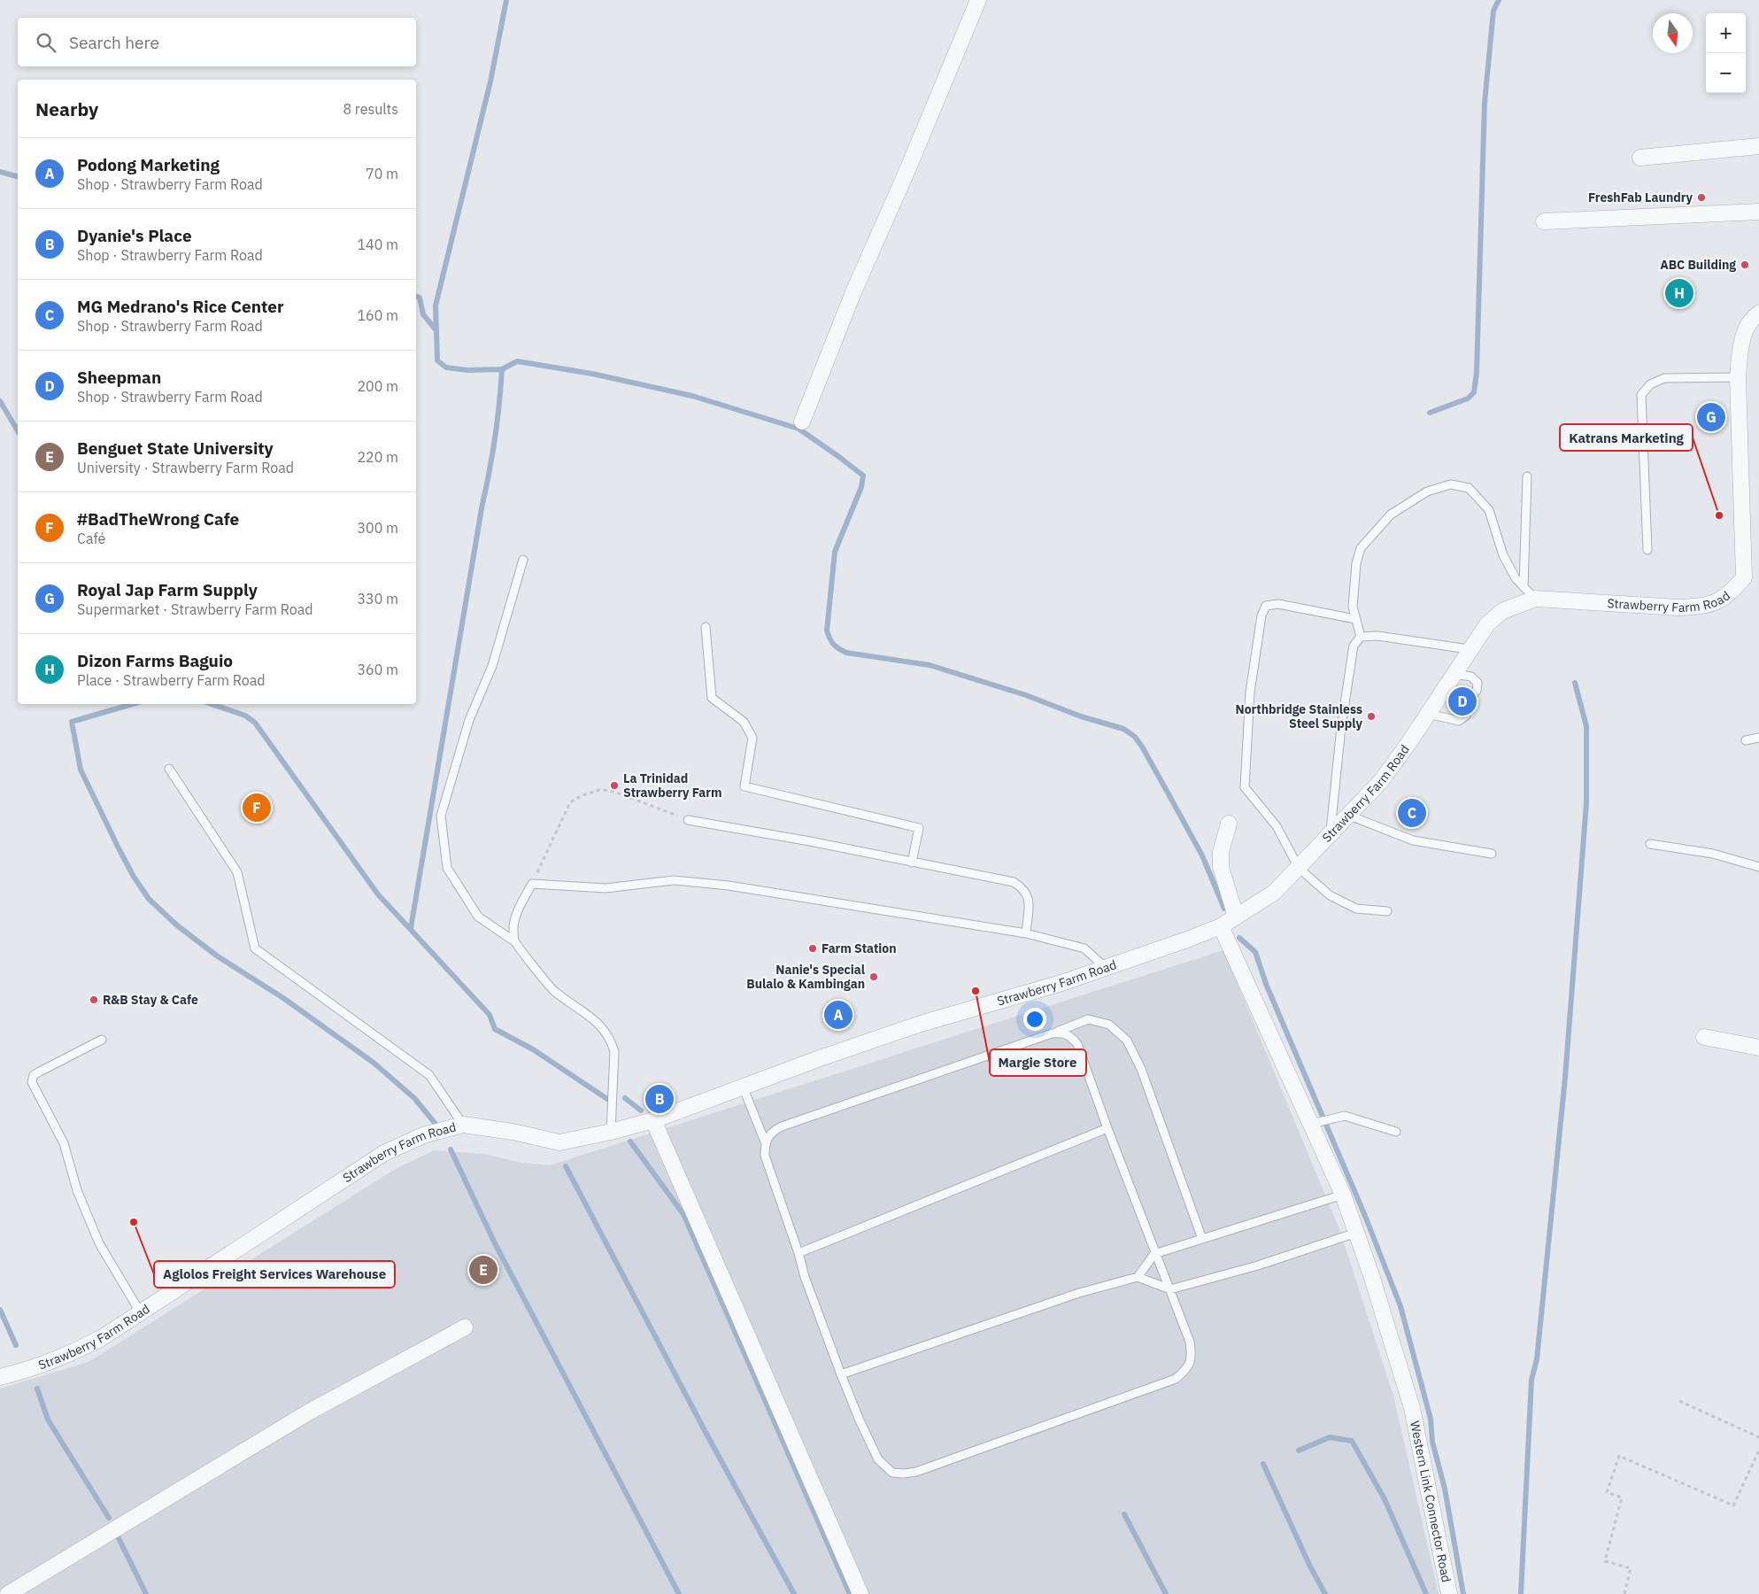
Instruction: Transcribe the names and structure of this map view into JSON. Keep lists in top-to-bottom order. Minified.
{"streets":{"street":["Strawberry Farm Road","Western Link Connector Road"]},"crossings":[["Strawberry Farm Road","Western Link Connector Road"]],"places":["FreshFab Laundry","ABC Building","Katrans Marketing","Northbridge Stainless Steel Supply","La Trinidad Strawberry Farm","Farm Station","Nanie's Special Bulalo & Kambingan","Margie Store","R&B Stay & Cafe","Aglolos Freight Services Warehouse"],"north":"bottom","page":{"map_buttons":["+","−"],"search":"Search here","heading":["Nearby","8 results"],"list":[{"mark":"A","name":"Podong Marketing","note":"Shop · Strawberry Farm Road","value":"70 m"},{"mark":"B","name":"Dyanie's Place","note":"Shop · Strawberry Farm Road","value":"140 m"},{"mark":"C","name":"MG Medrano's Rice Center","note":"Shop · Strawberry Farm Road","value":"160 m"},{"mark":"D","name":"Sheepman","note":"Shop · Strawberry Farm Road","value":"200 m"},{"mark":"E","name":"Benguet State University","note":"University · Strawberry Farm Road","value":"220 m"},{"mark":"F","name":"#BadTheWrong Cafe","note":"Café","value":"300 m"},{"mark":"G","name":"Royal Jap Farm Supply","note":"Supermarket · Strawberry Farm Road","value":"330 m"},{"mark":"H","name":"Dizon Farms Baguio","note":"Place · Strawberry Farm Road","value":"360 m"}],"pins":["H","G","D","F","C","A","B","E"]}}
